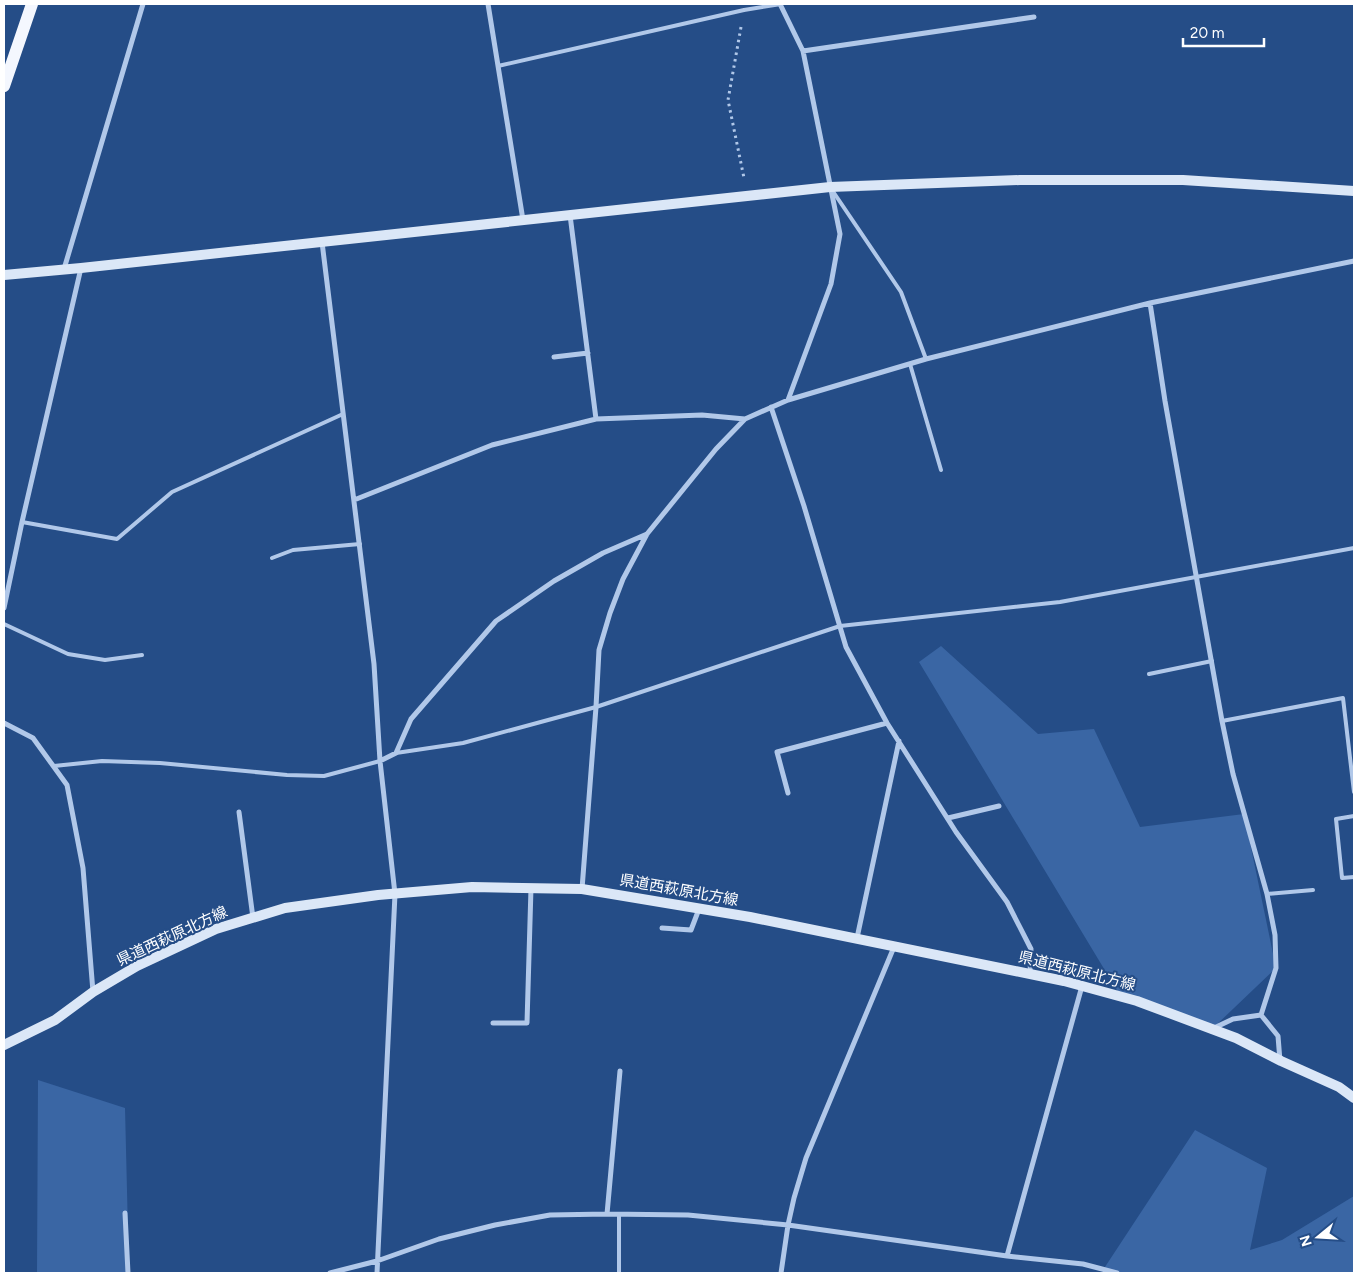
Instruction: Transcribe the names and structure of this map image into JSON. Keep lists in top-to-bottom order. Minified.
{"streets":{"main road":["県道西萩原北方線"]},"scale_bar":"20 m","north":"left"}
